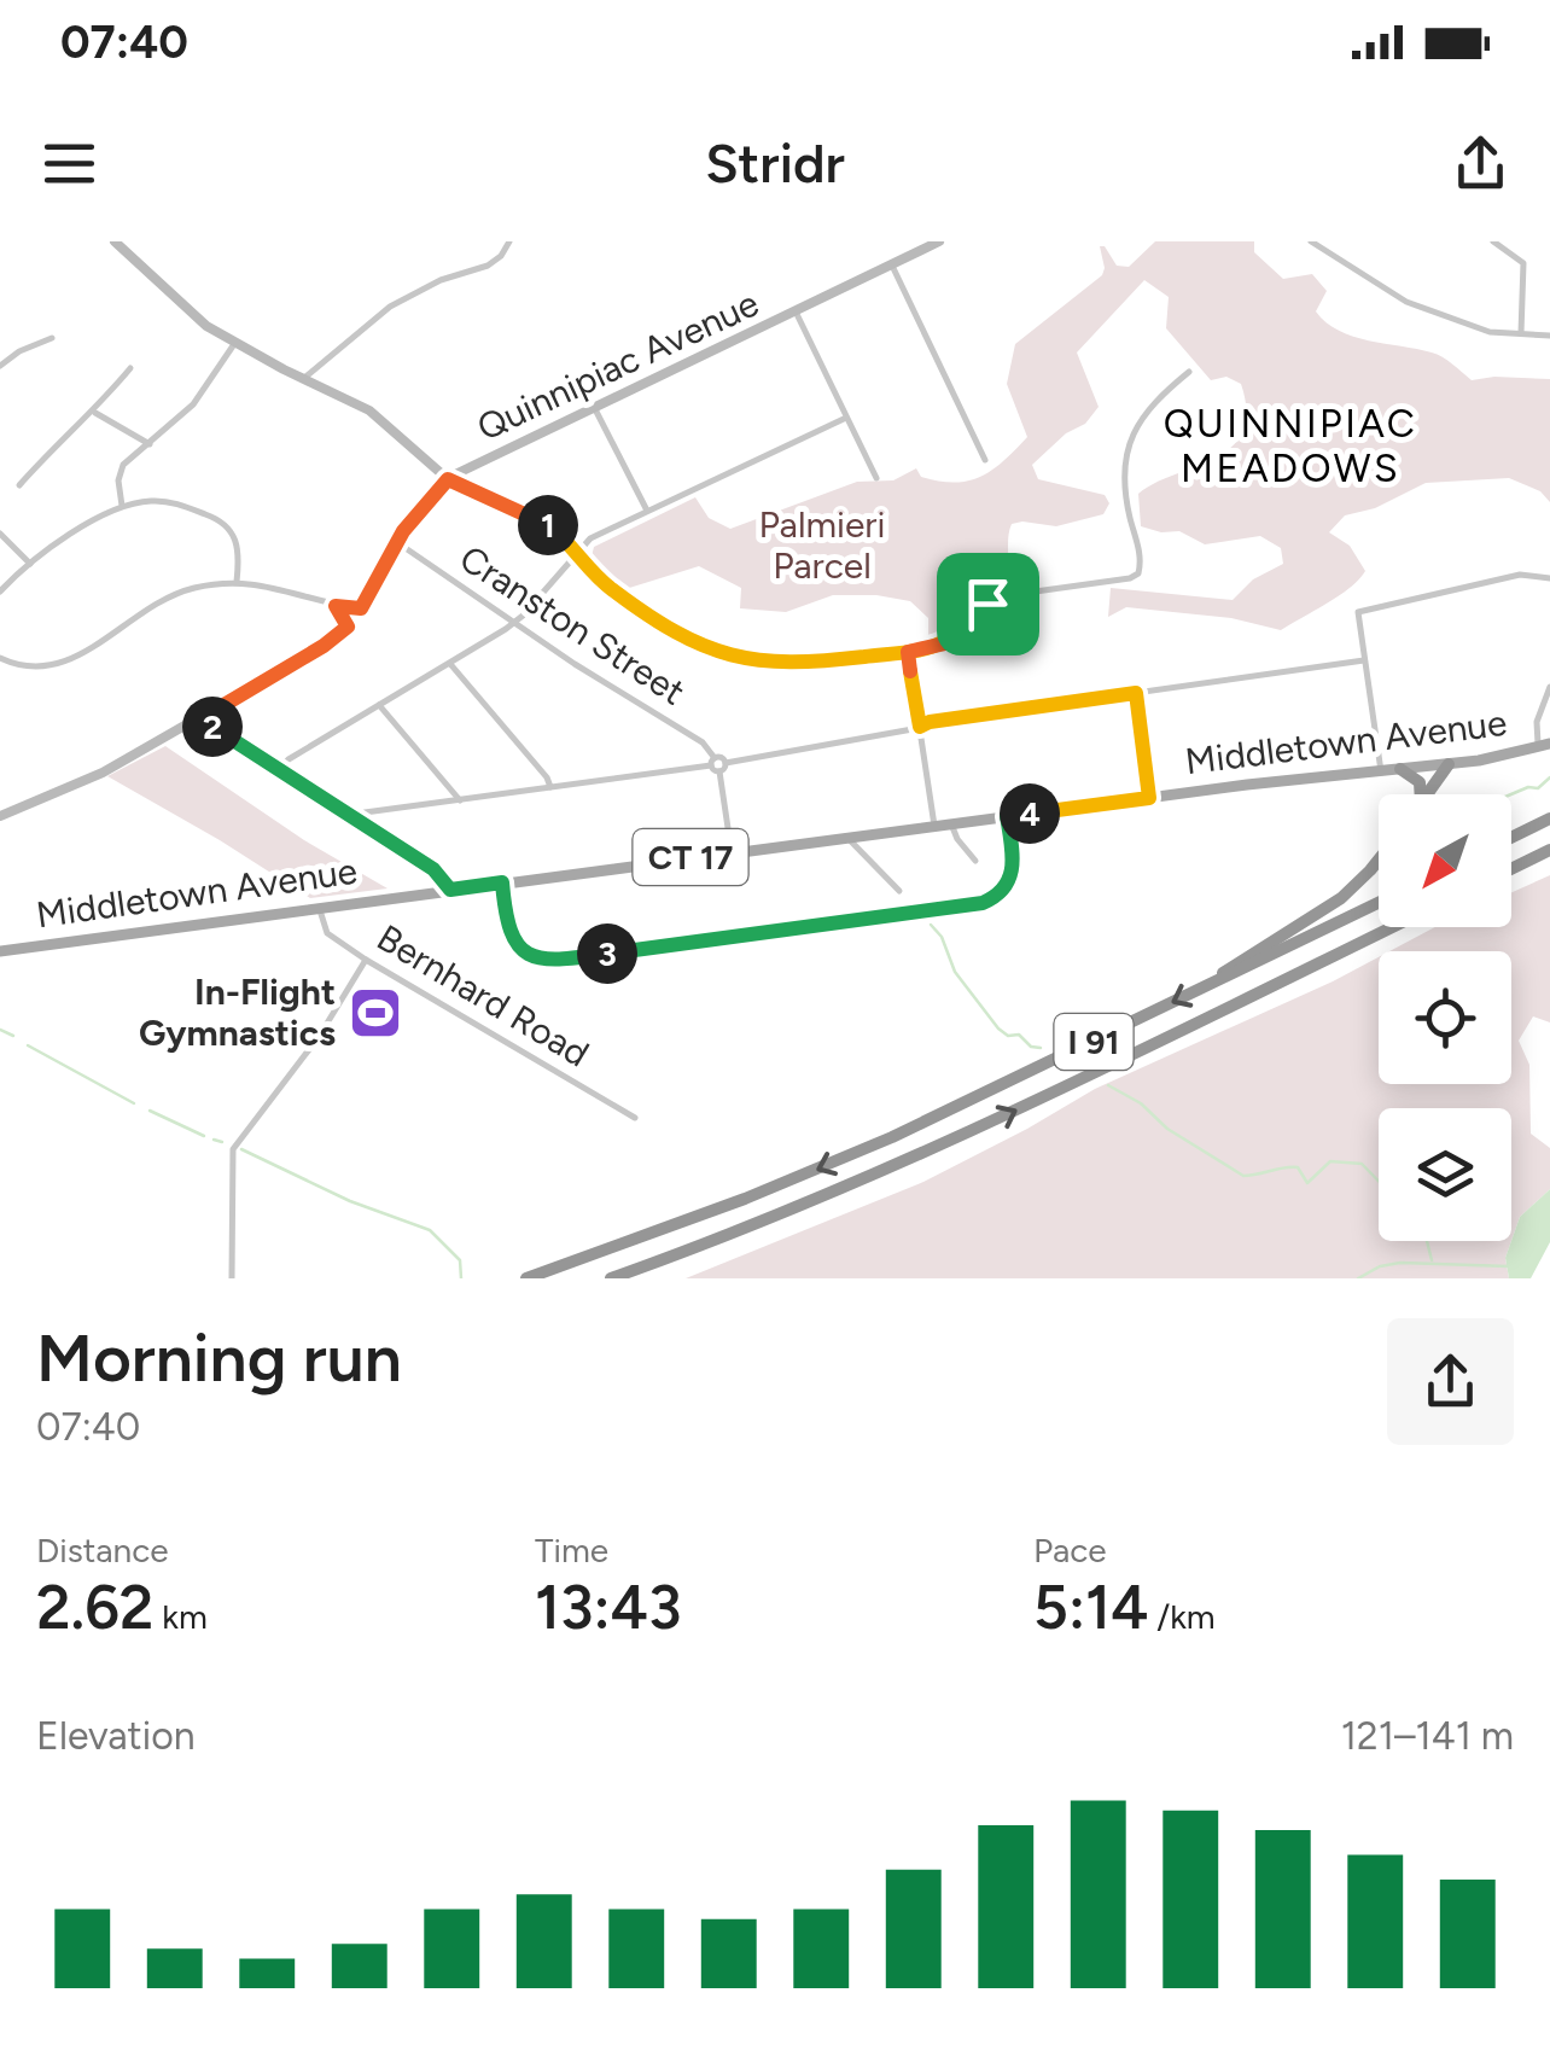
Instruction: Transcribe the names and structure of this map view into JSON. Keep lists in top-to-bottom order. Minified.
{"streets":{"highway":["I 91"],"main road":["Quinnipiac Avenue","Middletown Avenue","CT 17"],"street":["Cranston Street","Bernhard Road"]},"crossings":[["Quinnipiac Avenue","Cranston Street"],["Middletown Avenue","Bernhard Road"]],"districts":["QUINNIPIAC MEADOWS"],"parks":["Palmieri Parcel"],"places":{"sports":["In-Flight Gymnastics"]},"north":"bottom left","page":{"status":"07:40","header":"Stridr","pins":["1","2","4","3"],"heading":["Morning run","07:40"],"stats":[["Distance","2.62 km"],["Time","13:43"],["Pace","5:14 /km"]],"chart":["Elevation","121–141 m"]}}
